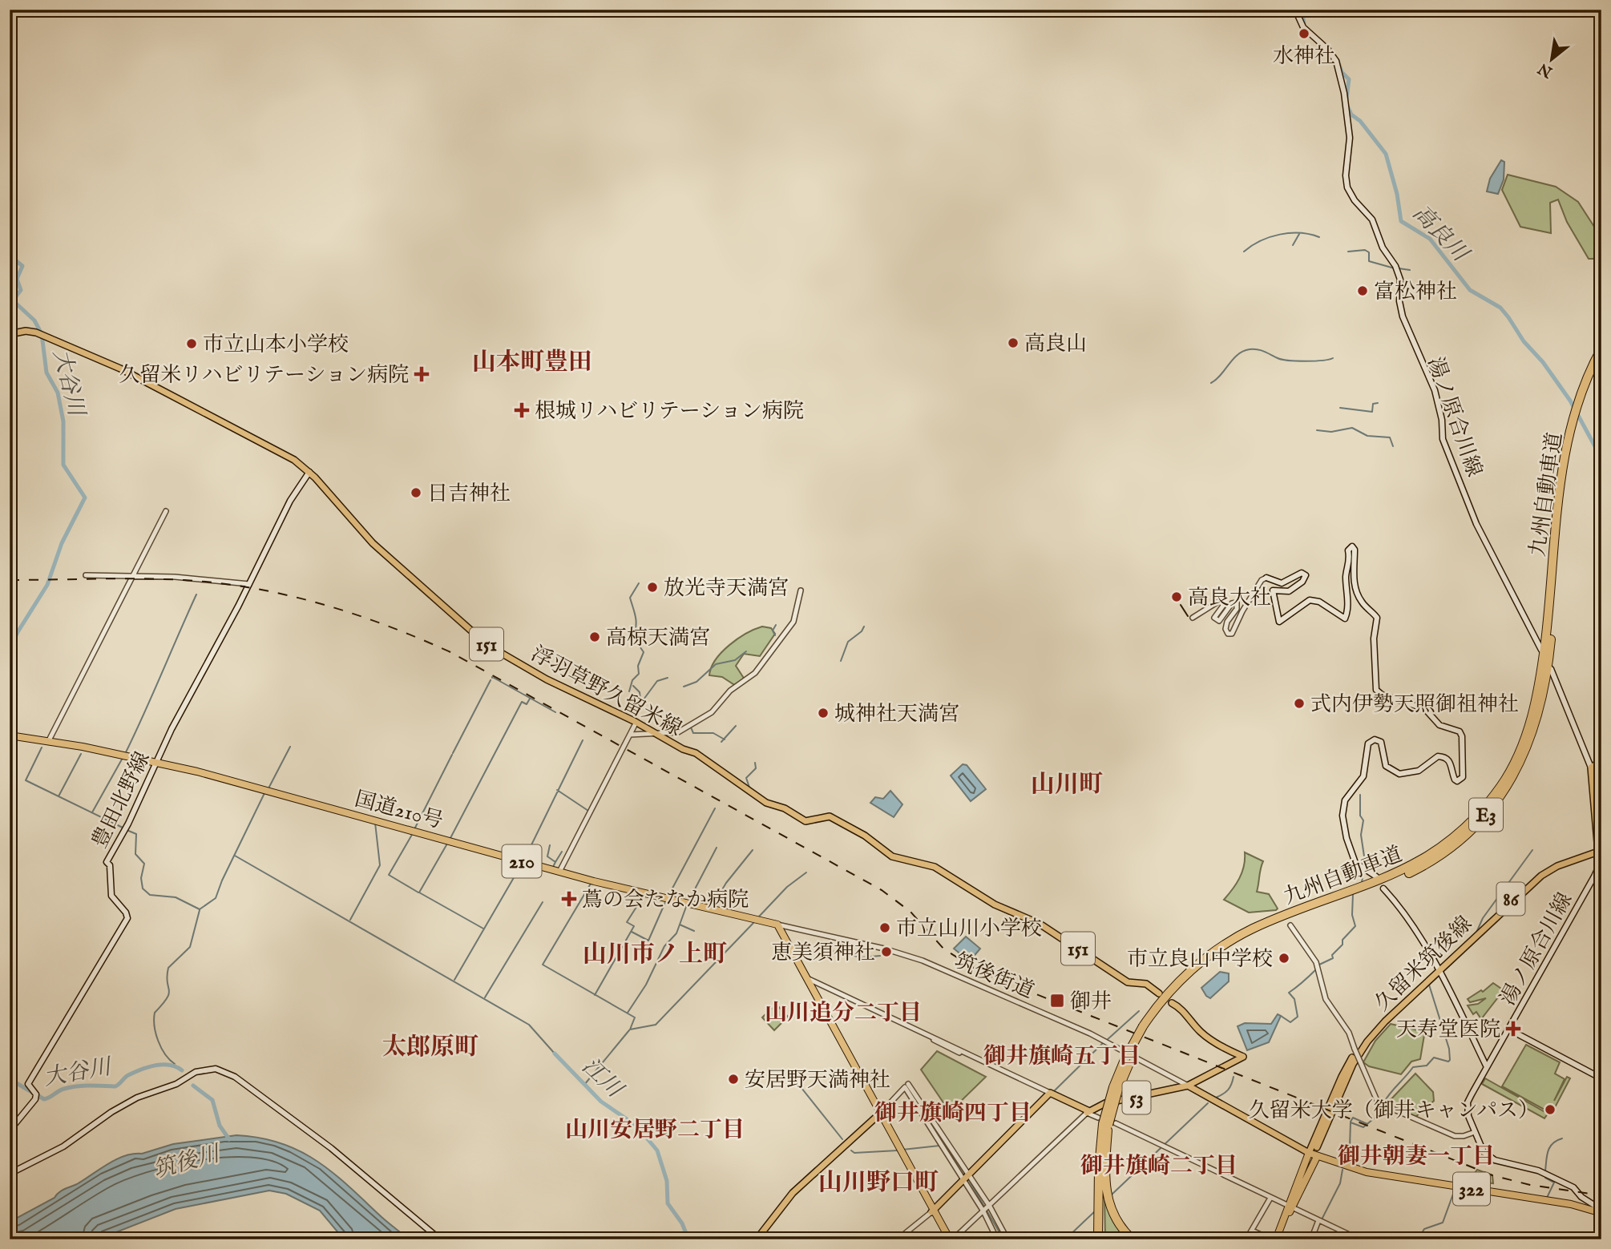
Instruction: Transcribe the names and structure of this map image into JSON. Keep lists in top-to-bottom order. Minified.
{"streets":{"highway":["九州自動車道","国道210号","E3","210","322"],"main road":["湯ノ原合川線","151","浮羽草野久留米線","豊田北野線","86","久留米筑後線","53"],"street":["筑後街道"]},"crossings":[["湯ノ原合川線","久留米筑後線"],["浮羽草野久留米線","豊田北野線"],["豊田北野線","国道210号"],["国道210号","筑後街道"],["86","久留米筑後線"],["86","322"],["筑後街道","53"]],"districts":["山本町豊田","山川町","山川市ノ上町","山川追分二丁目","太郎原町","御井旗崎五丁目","御井旗崎四丁目","山川安居野二丁目","御井朝妻一丁目","御井旗崎二丁目","山川野口町"],"water":["高良川","大谷川","江川","筑後川"],"places":{"other":["水神社","富松神社","高良山","市立山本小学校","日吉神社","放光寺天満宮","高良大社","高椋天満宮","式内伊勢天照御祖神社","城神社天満宮","市立山川小学校","恵美須神社","市立良山中学校","安居野天満神社","久留米大学（御井キャンパス）"],"health":["久留米リハビリテーション病院","根城リハビリテーション病院","蔦の会たなか病院","天寿堂医院"],"transit":["御井"]},"north":"bottom left"}
